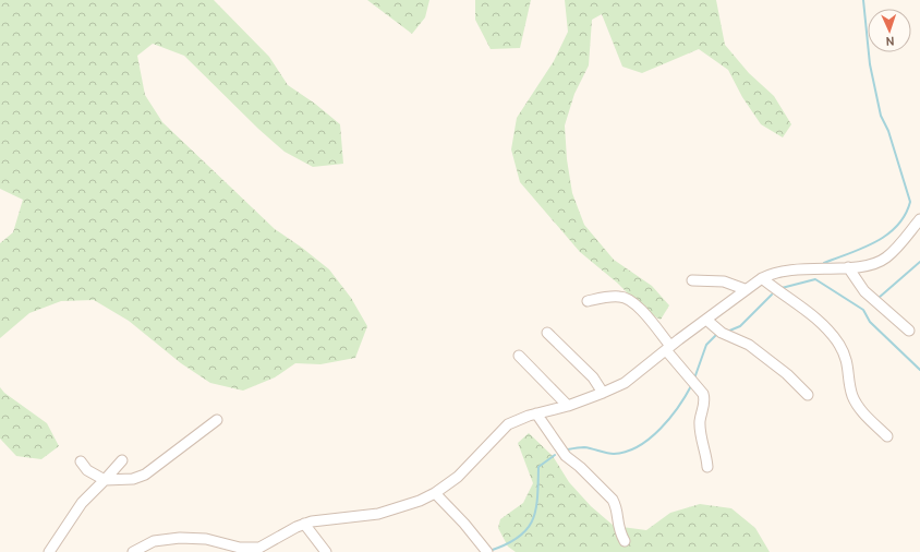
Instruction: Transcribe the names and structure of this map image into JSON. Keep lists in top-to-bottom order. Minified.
{"north":"bottom"}
